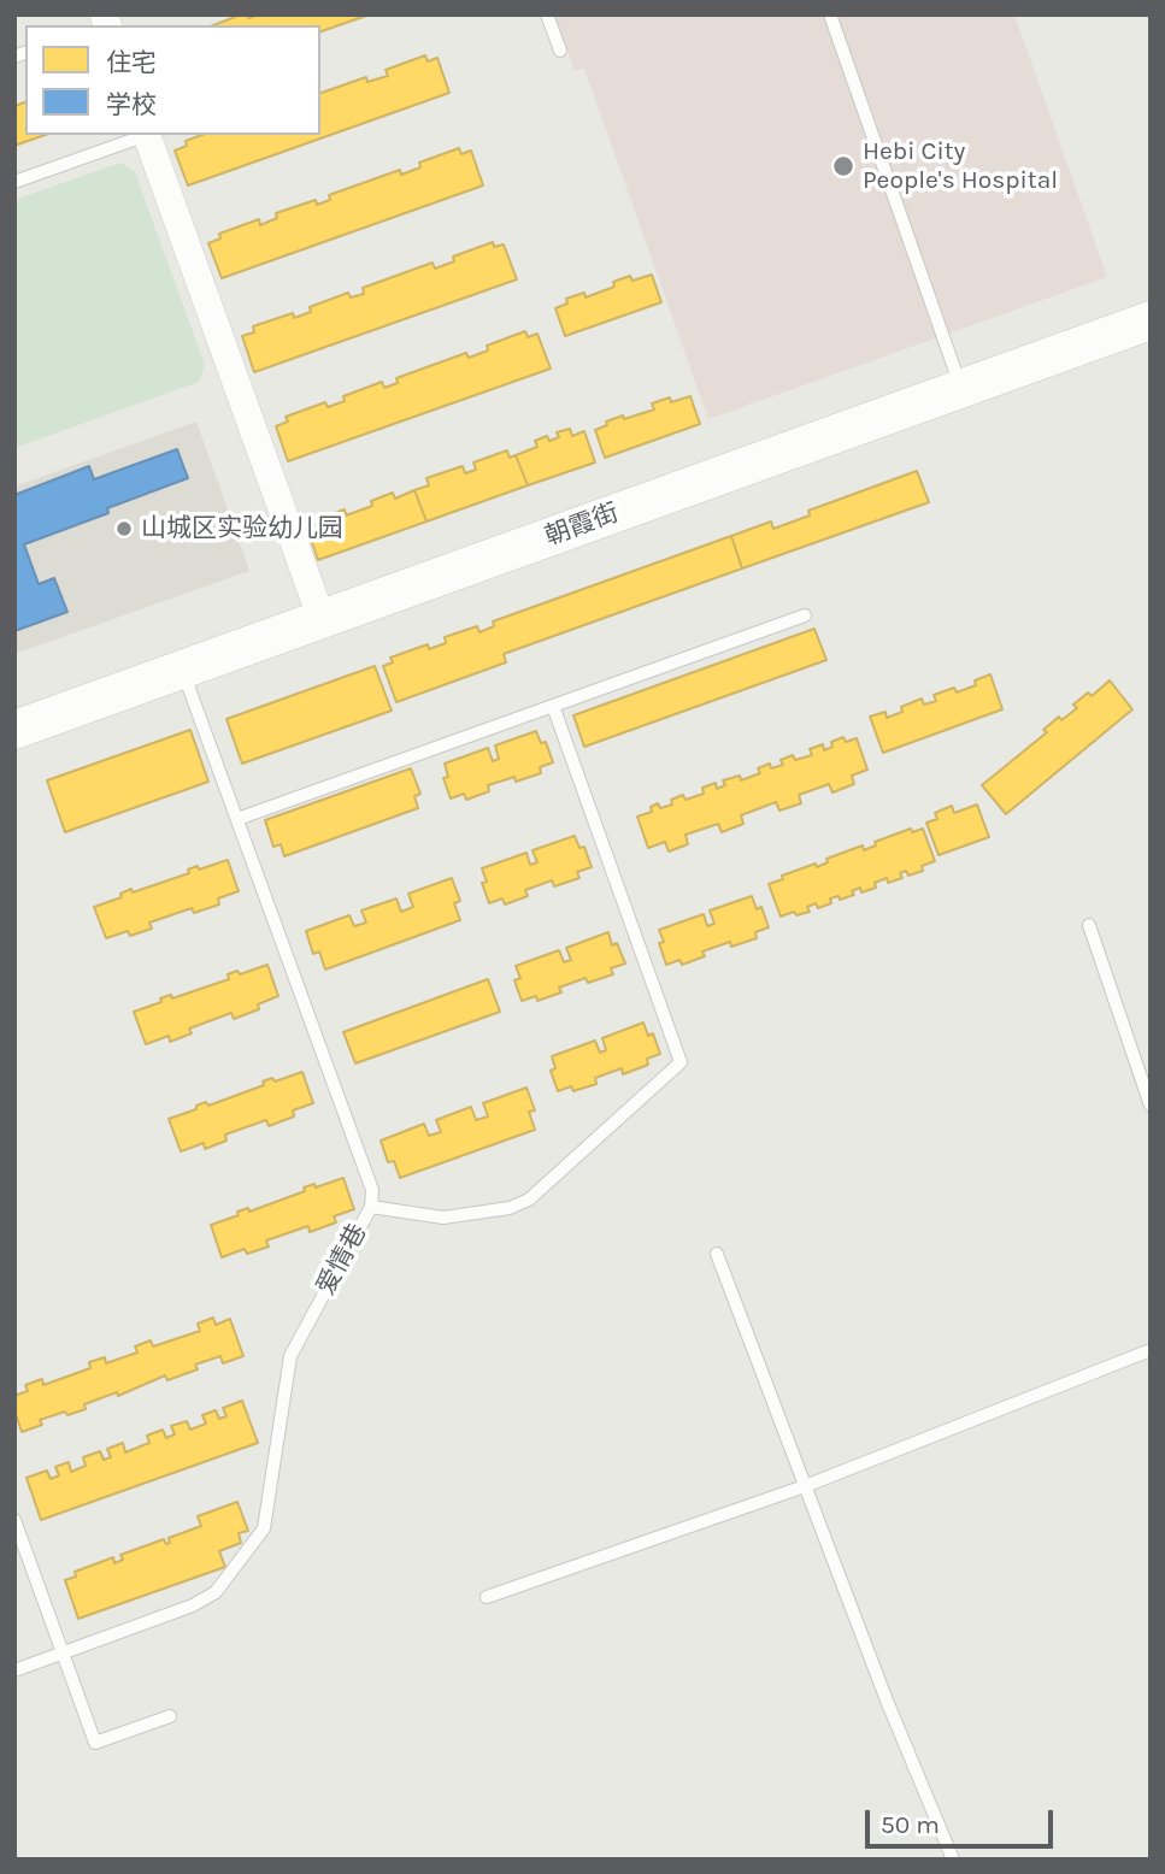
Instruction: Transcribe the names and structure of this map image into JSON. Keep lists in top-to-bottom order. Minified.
{"streets":{"street":["朝霞街"],"lane":["爱情巷"]},"crossings":[["朝霞街","爱情巷"]],"places":["Hebi City People's Hospital","山城区实验幼儿园"],"legend":["住宅","学校"],"scale_bar":"50 m"}
